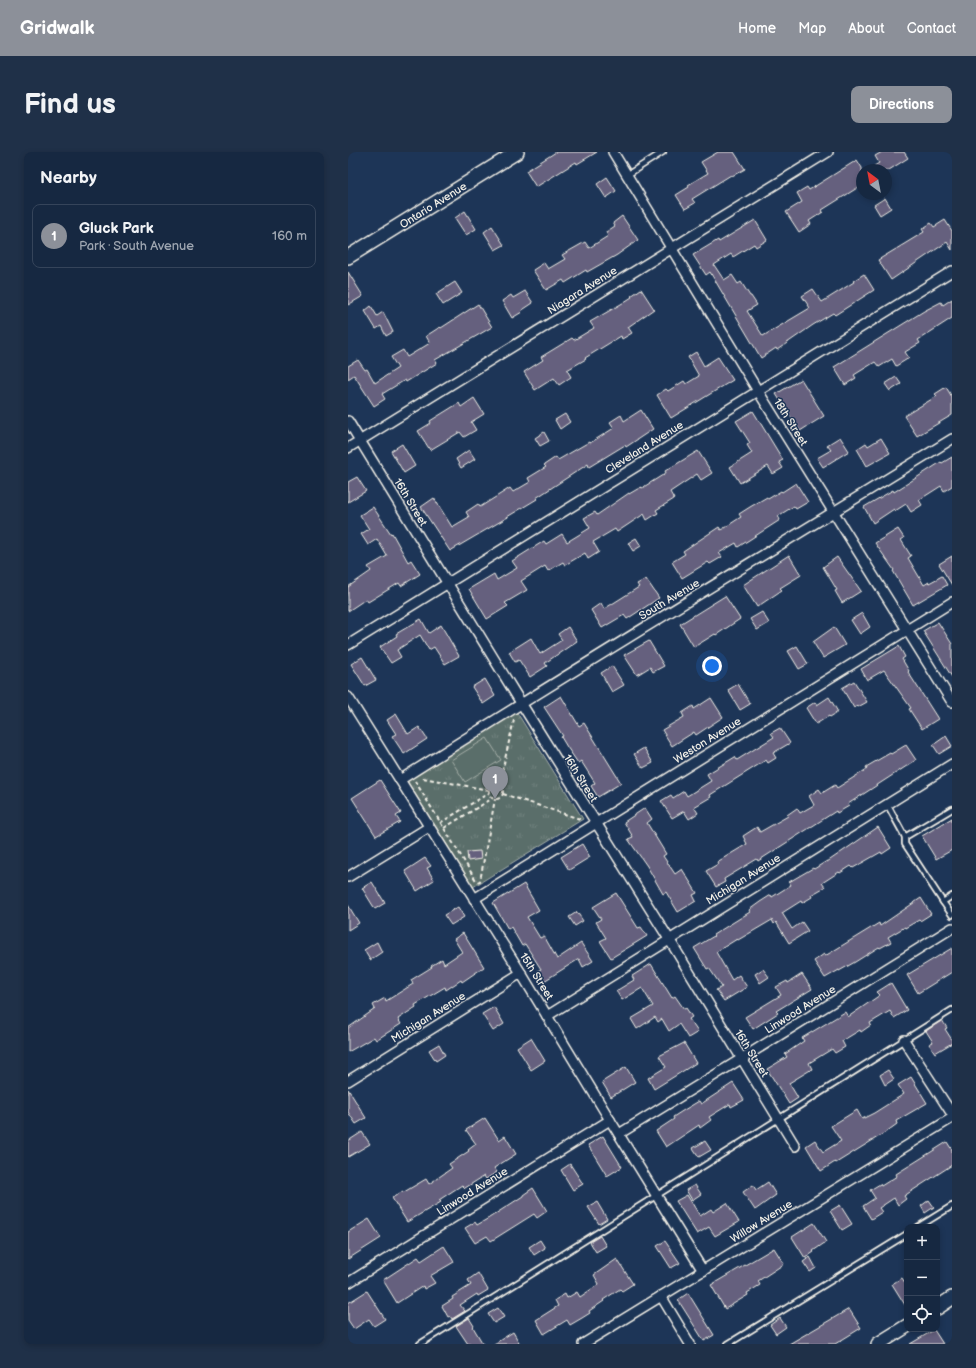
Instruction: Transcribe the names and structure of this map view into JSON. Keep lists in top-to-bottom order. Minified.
{"streets":{"main road":["Ontario Avenue"],"street":["Niagara Avenue","18th Street","Cleveland Avenue","16th Street","South Avenue","Weston Avenue","Michigan Avenue","15th Street","Linwood Avenue","Willow Avenue"]},"crossings":[["Niagara Avenue","18th Street"],["Niagara Avenue","16th Street"],["18th Street","Cleveland Avenue"],["18th Street","South Avenue"],["18th Street","Weston Avenue"],["Cleveland Avenue","16th Street"],["16th Street","South Avenue"],["16th Street","Weston Avenue"],["16th Street","Michigan Avenue"],["16th Street","Linwood Avenue"],["South Avenue","15th Street"],["Weston Avenue","15th Street"],["Michigan Avenue","15th Street"],["15th Street","Linwood Avenue"],["15th Street","Willow Avenue"]],"north":"top left","page":{"header":"Gridwalk","nav":["Home","Map","About","Contact"],"buttons":"Directions","title":"Find us","heading":"Nearby","list":[{"mark":"1","name":"Gluck Park","note":"Park · South Avenue","value":"160 m"}],"pins":"1","map_buttons":["+","−"]}}
